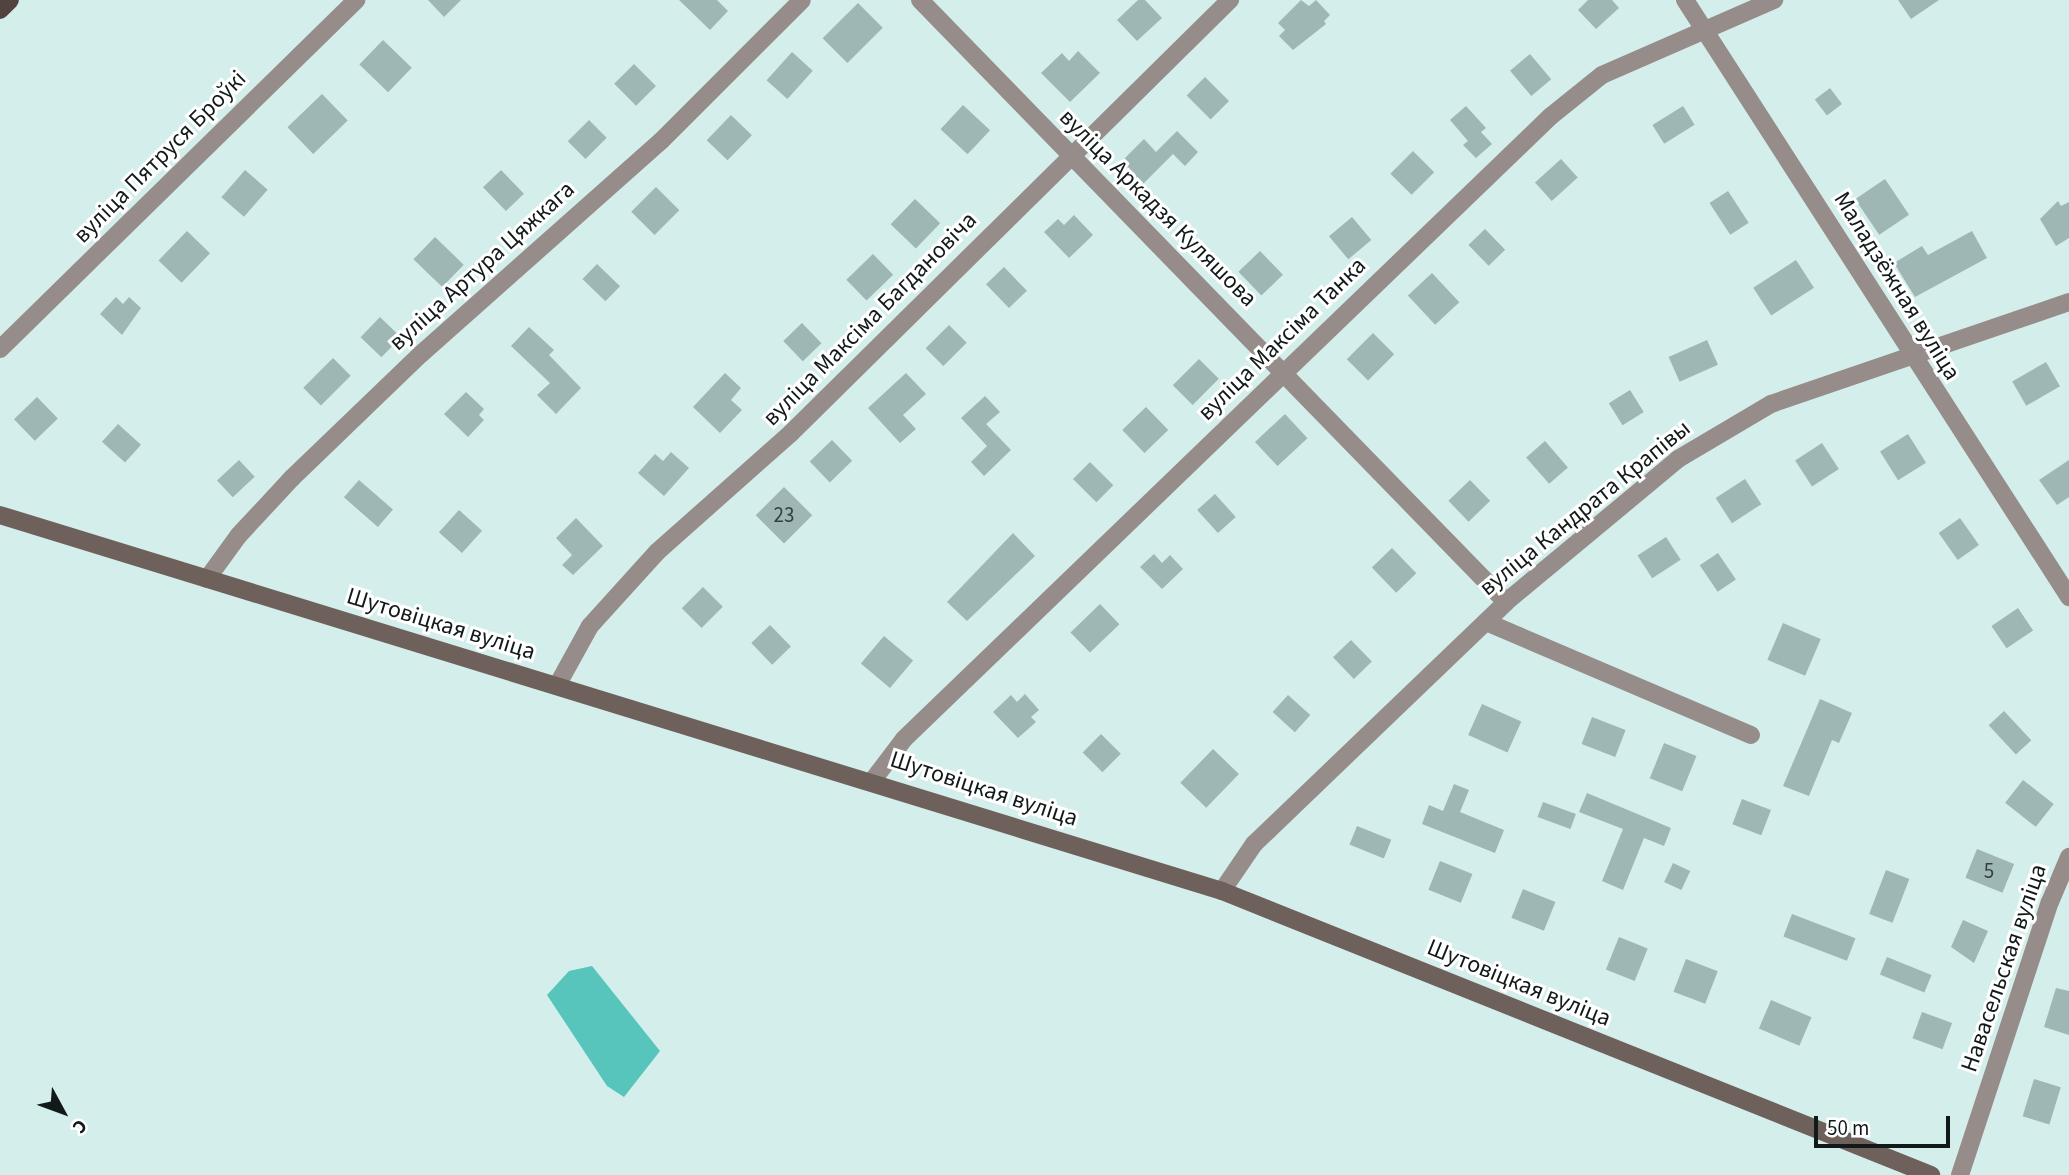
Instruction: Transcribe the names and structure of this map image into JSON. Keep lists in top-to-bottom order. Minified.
{"streets":{"main road":["Шутовіцкая вуліца"],"street":["вуліца Пятруся Броўкі","вуліца Аркадзя Куляшова","вуліца Артура Цяжкага","Маладзёжная вуліца","вуліца Максіма Багдановіча","вуліца Максіма Танка","вуліца Кандрата Крапівы","Навасельская вуліца"]},"crossings":[["вуліца Аркадзя Куляшова","вуліца Максіма Багдановіча"],["вуліца Аркадзя Куляшова","вуліца Максіма Танка"],["вуліца Аркадзя Куляшова","вуліца Кандрата Крапівы"],["вуліца Артура Цяжкага","Шутовіцкая вуліца"],["Маладзёжная вуліца","вуліца Максіма Танка"],["Маладзёжная вуліца","вуліца Кандрата Крапівы"],["вуліца Максіма Багдановіча","Шутовіцкая вуліца"],["вуліца Максіма Танка","Шутовіцкая вуліца"],["вуліца Кандрата Крапівы","Шутовіцкая вуліца"]],"house_numbers":["23","5"],"scale_bar":"50 m","north":"bottom right"}
